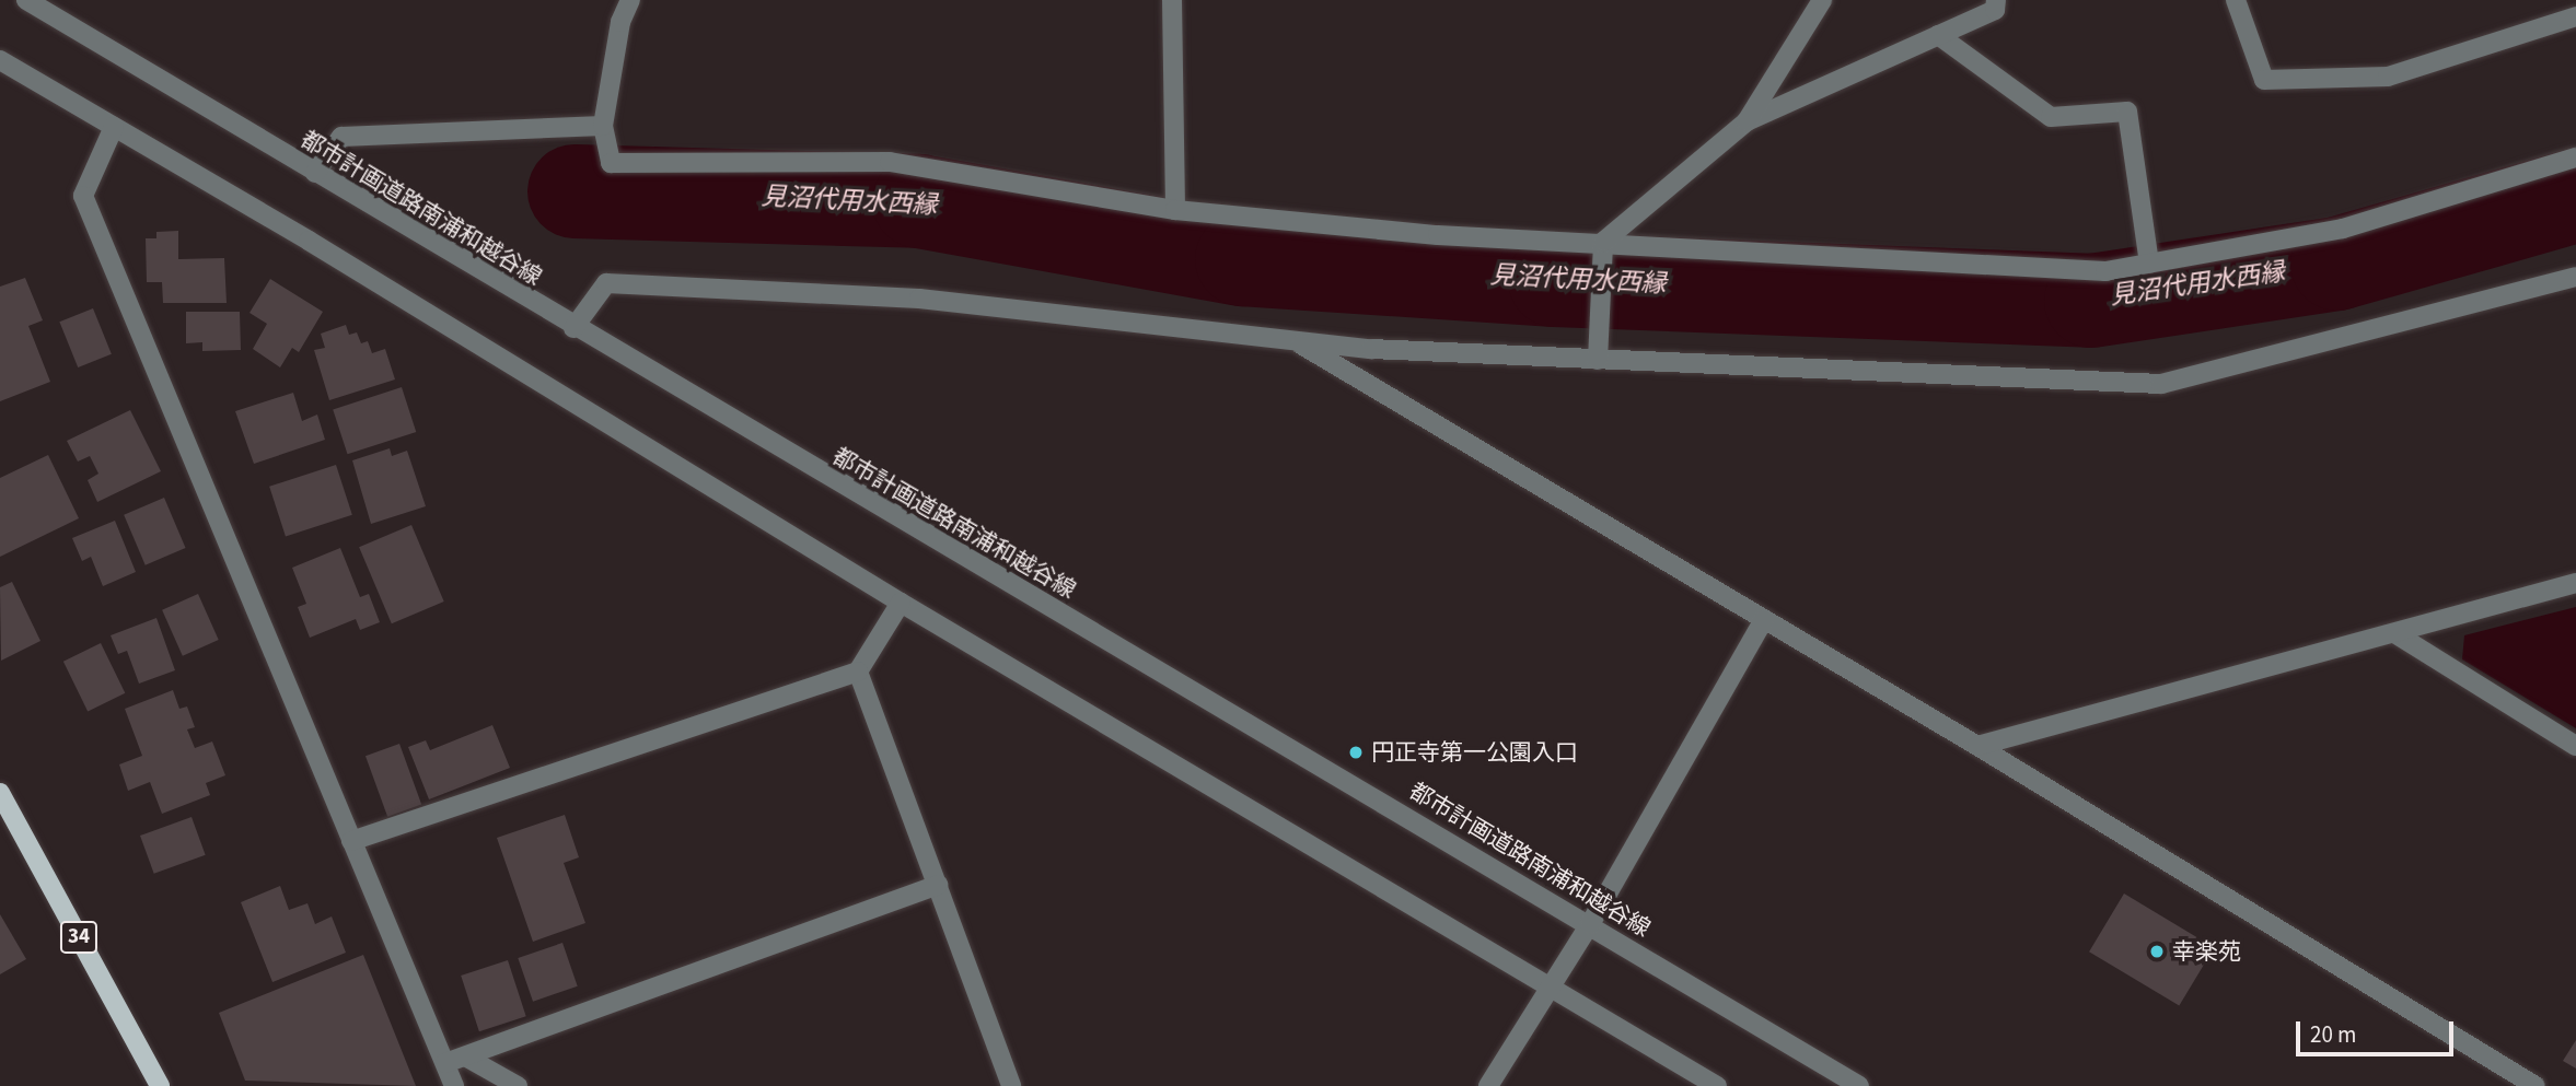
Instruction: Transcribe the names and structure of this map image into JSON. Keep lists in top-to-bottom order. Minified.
{"streets":{"main road":["34"],"street":["都市計画道路南浦和越谷線"]},"water":["見沼代用水西縁"],"places":["円正寺第一公園入口","幸楽苑"],"scale_bar":"20 m"}
